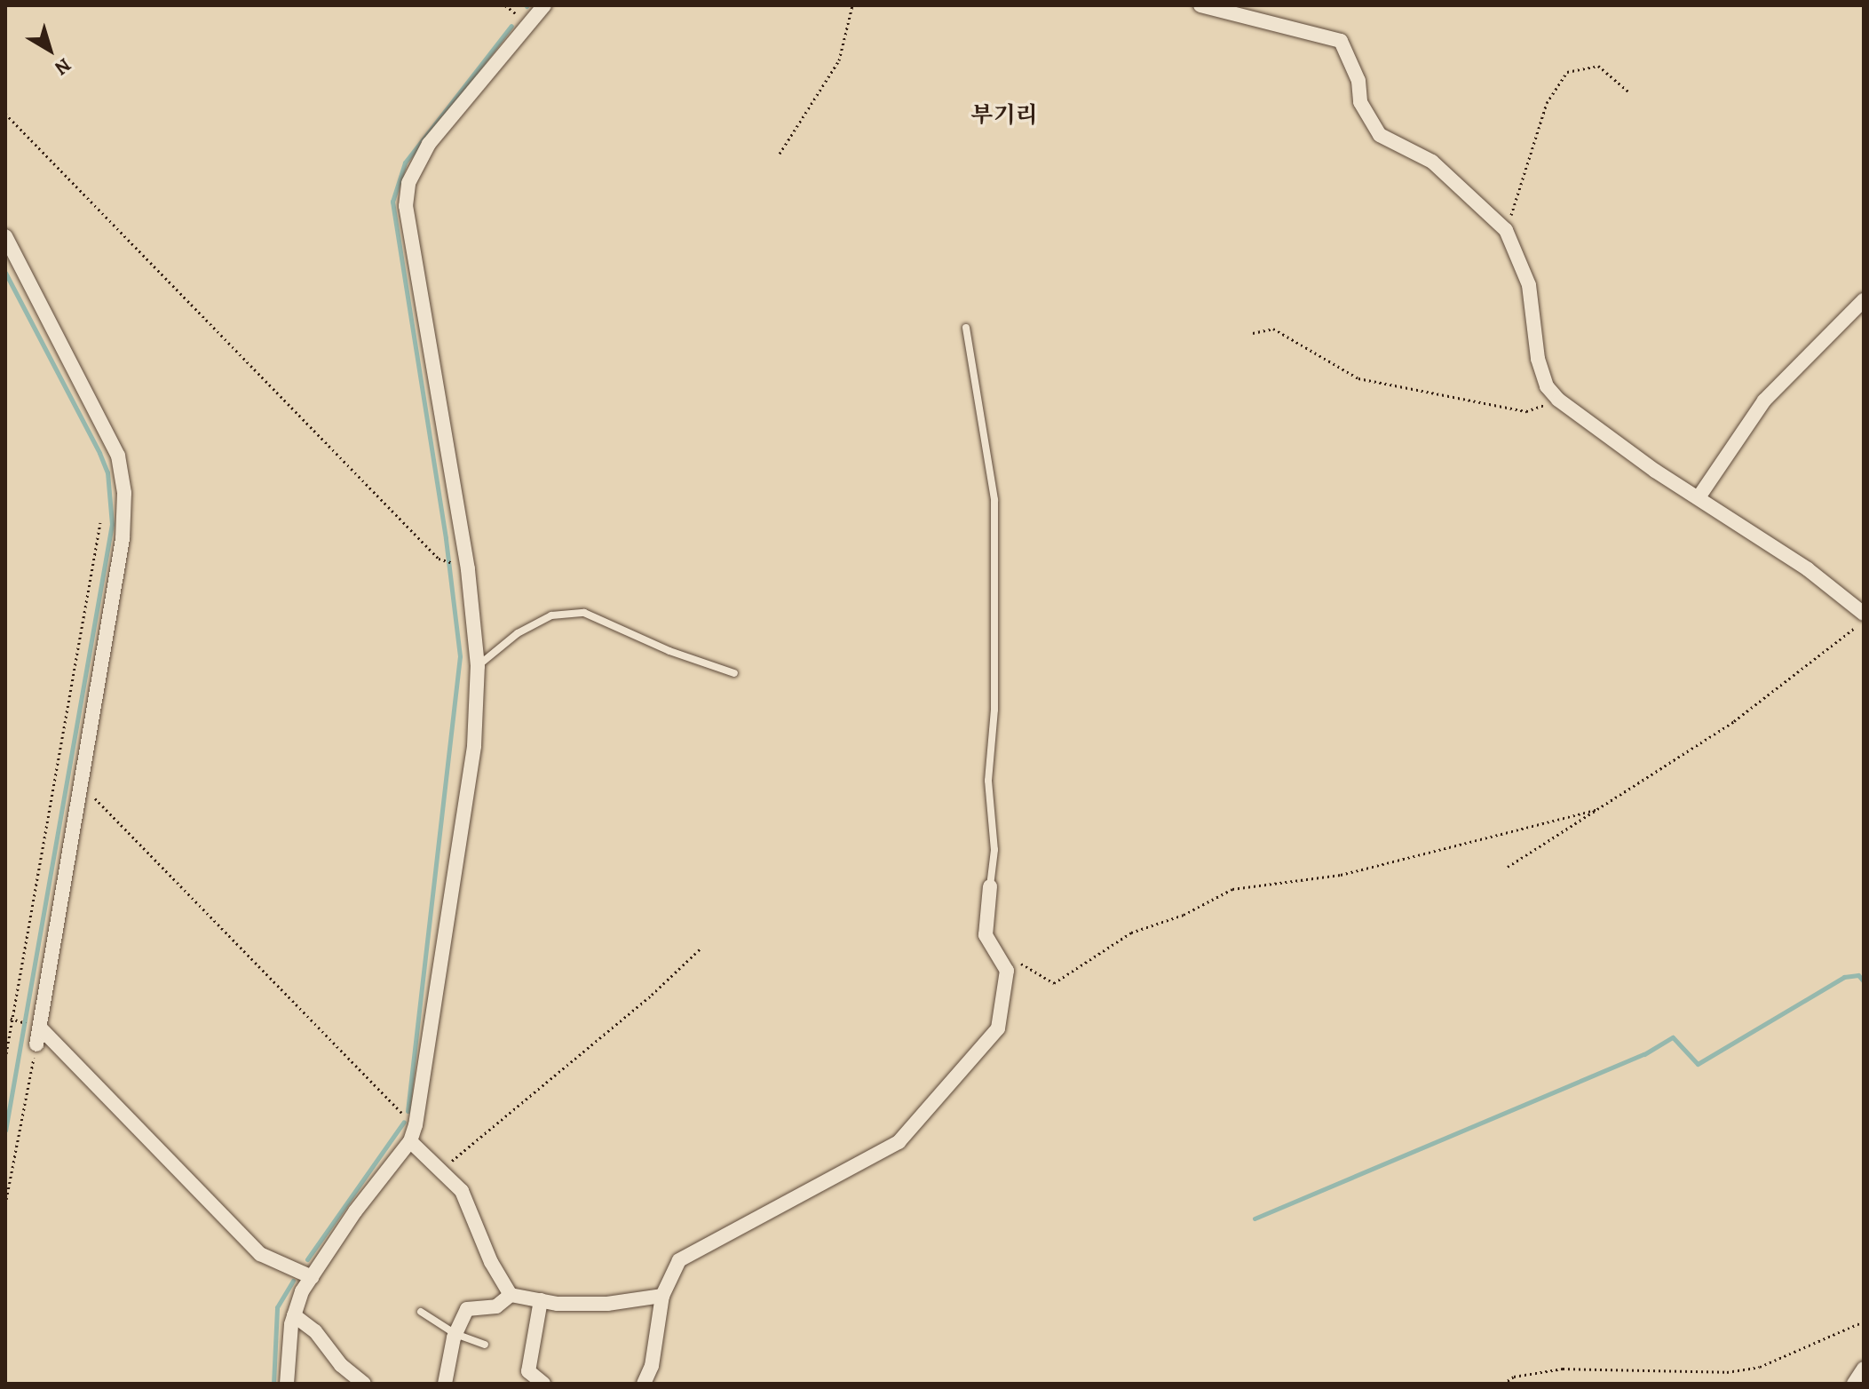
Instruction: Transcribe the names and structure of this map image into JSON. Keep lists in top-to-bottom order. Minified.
{"districts":["부기리"],"north":"bottom right"}
